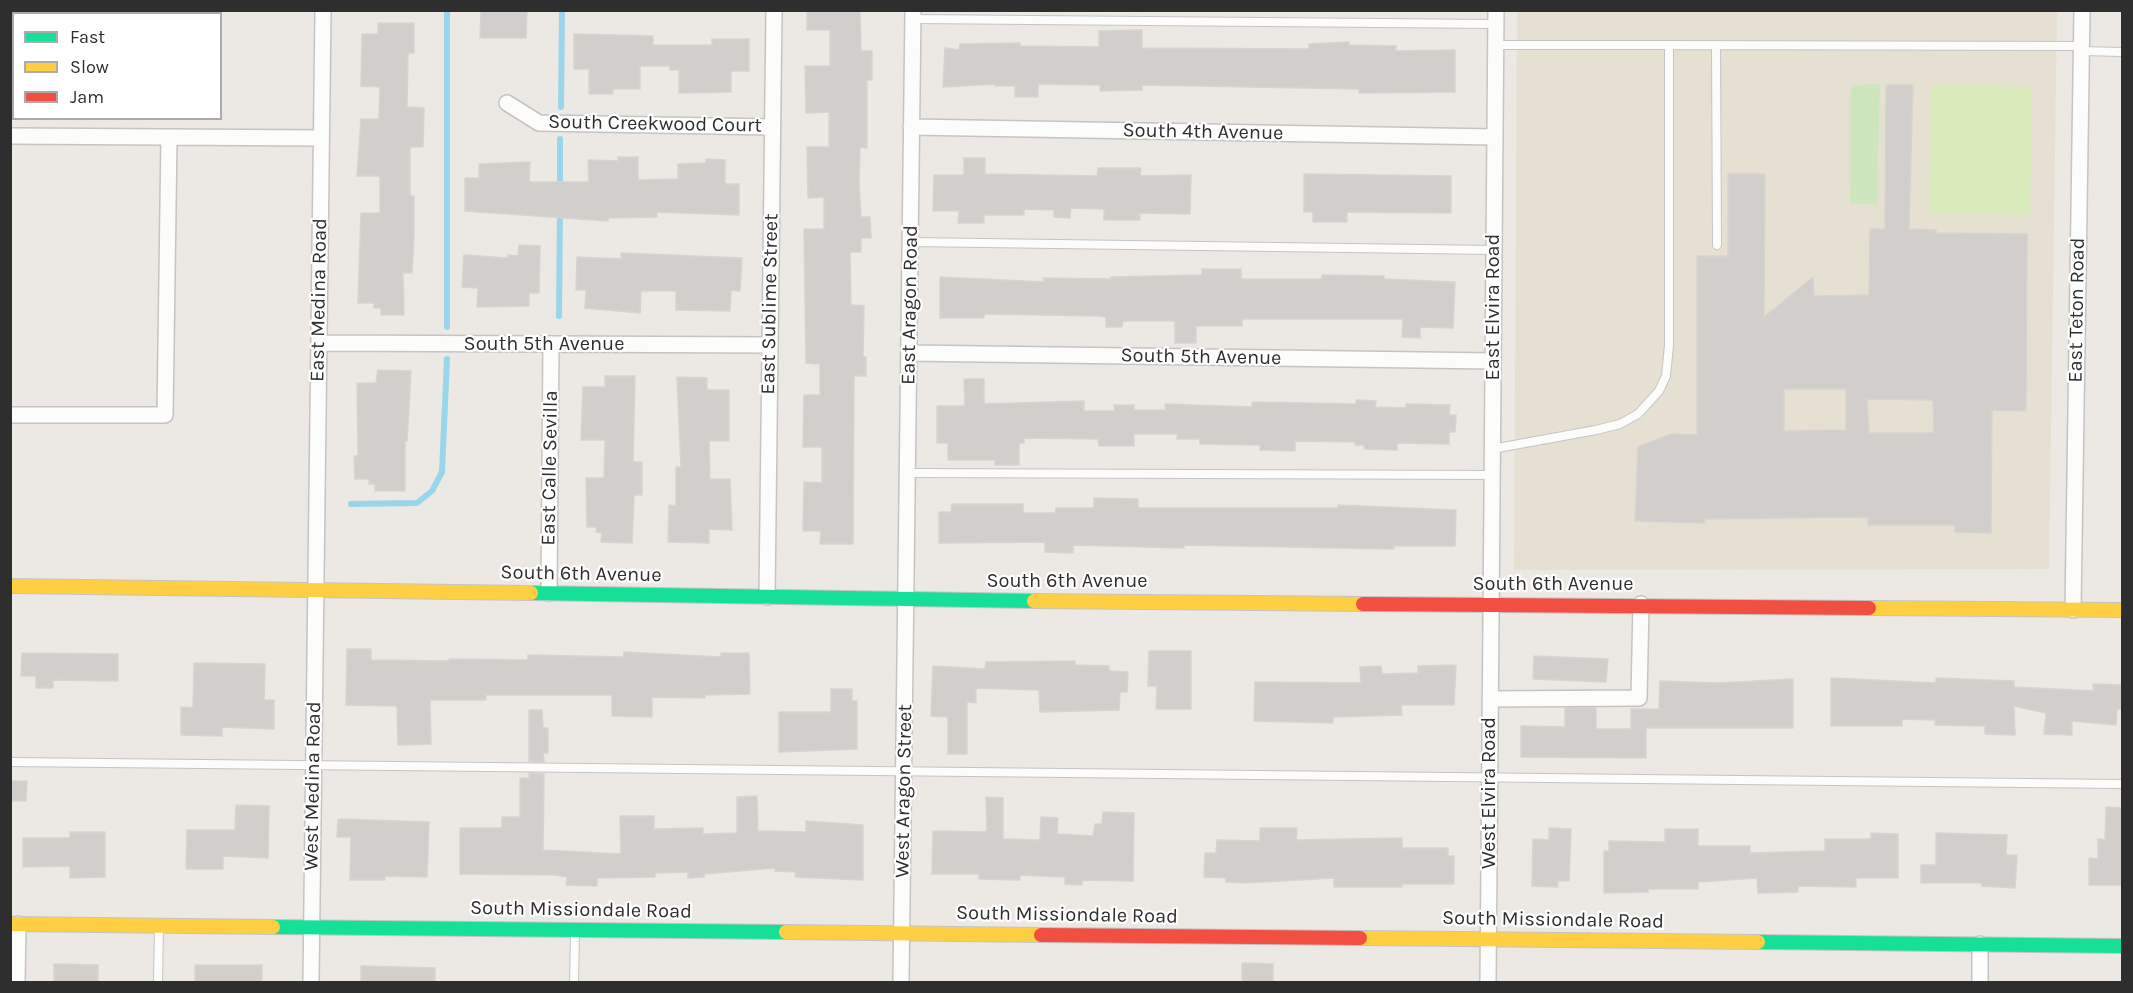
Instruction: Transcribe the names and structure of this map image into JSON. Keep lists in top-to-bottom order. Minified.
{"streets":{"street":["South Creekwood Court","South 4th Avenue","East Medina Road","East Sublime Street","East Aragon Road","East Elvira Road","East Teton Road","South 5th Avenue","East Calle Sevilla","South 6th Avenue","West Medina Road","West Aragon Street","West Elvira Road","South Missiondale Road"]},"crossings":[["South Creekwood Court","East Sublime Street"],["South 4th Avenue","East Aragon Road"],["South 4th Avenue","East Elvira Road"],["East Medina Road","South 5th Avenue"],["East Medina Road","South 6th Avenue"],["East Medina Road","West Medina Road"],["East Sublime Street","South 5th Avenue"],["East Sublime Street","South 6th Avenue"],["East Aragon Road","South 5th Avenue"],["East Aragon Road","South 6th Avenue"],["East Aragon Road","West Aragon Street"],["East Elvira Road","South 5th Avenue"],["East Elvira Road","South 6th Avenue"],["East Elvira Road","West Elvira Road"],["East Teton Road","South 6th Avenue"],["South 5th Avenue","East Calle Sevilla"],["East Calle Sevilla","South 6th Avenue"],["South 6th Avenue","West Medina Road"],["South 6th Avenue","West Aragon Street"],["South 6th Avenue","West Elvira Road"],["West Medina Road","South Missiondale Road"],["West Aragon Street","South Missiondale Road"],["West Elvira Road","South Missiondale Road"]],"legend":["Fast","Slow","Jam"]}
